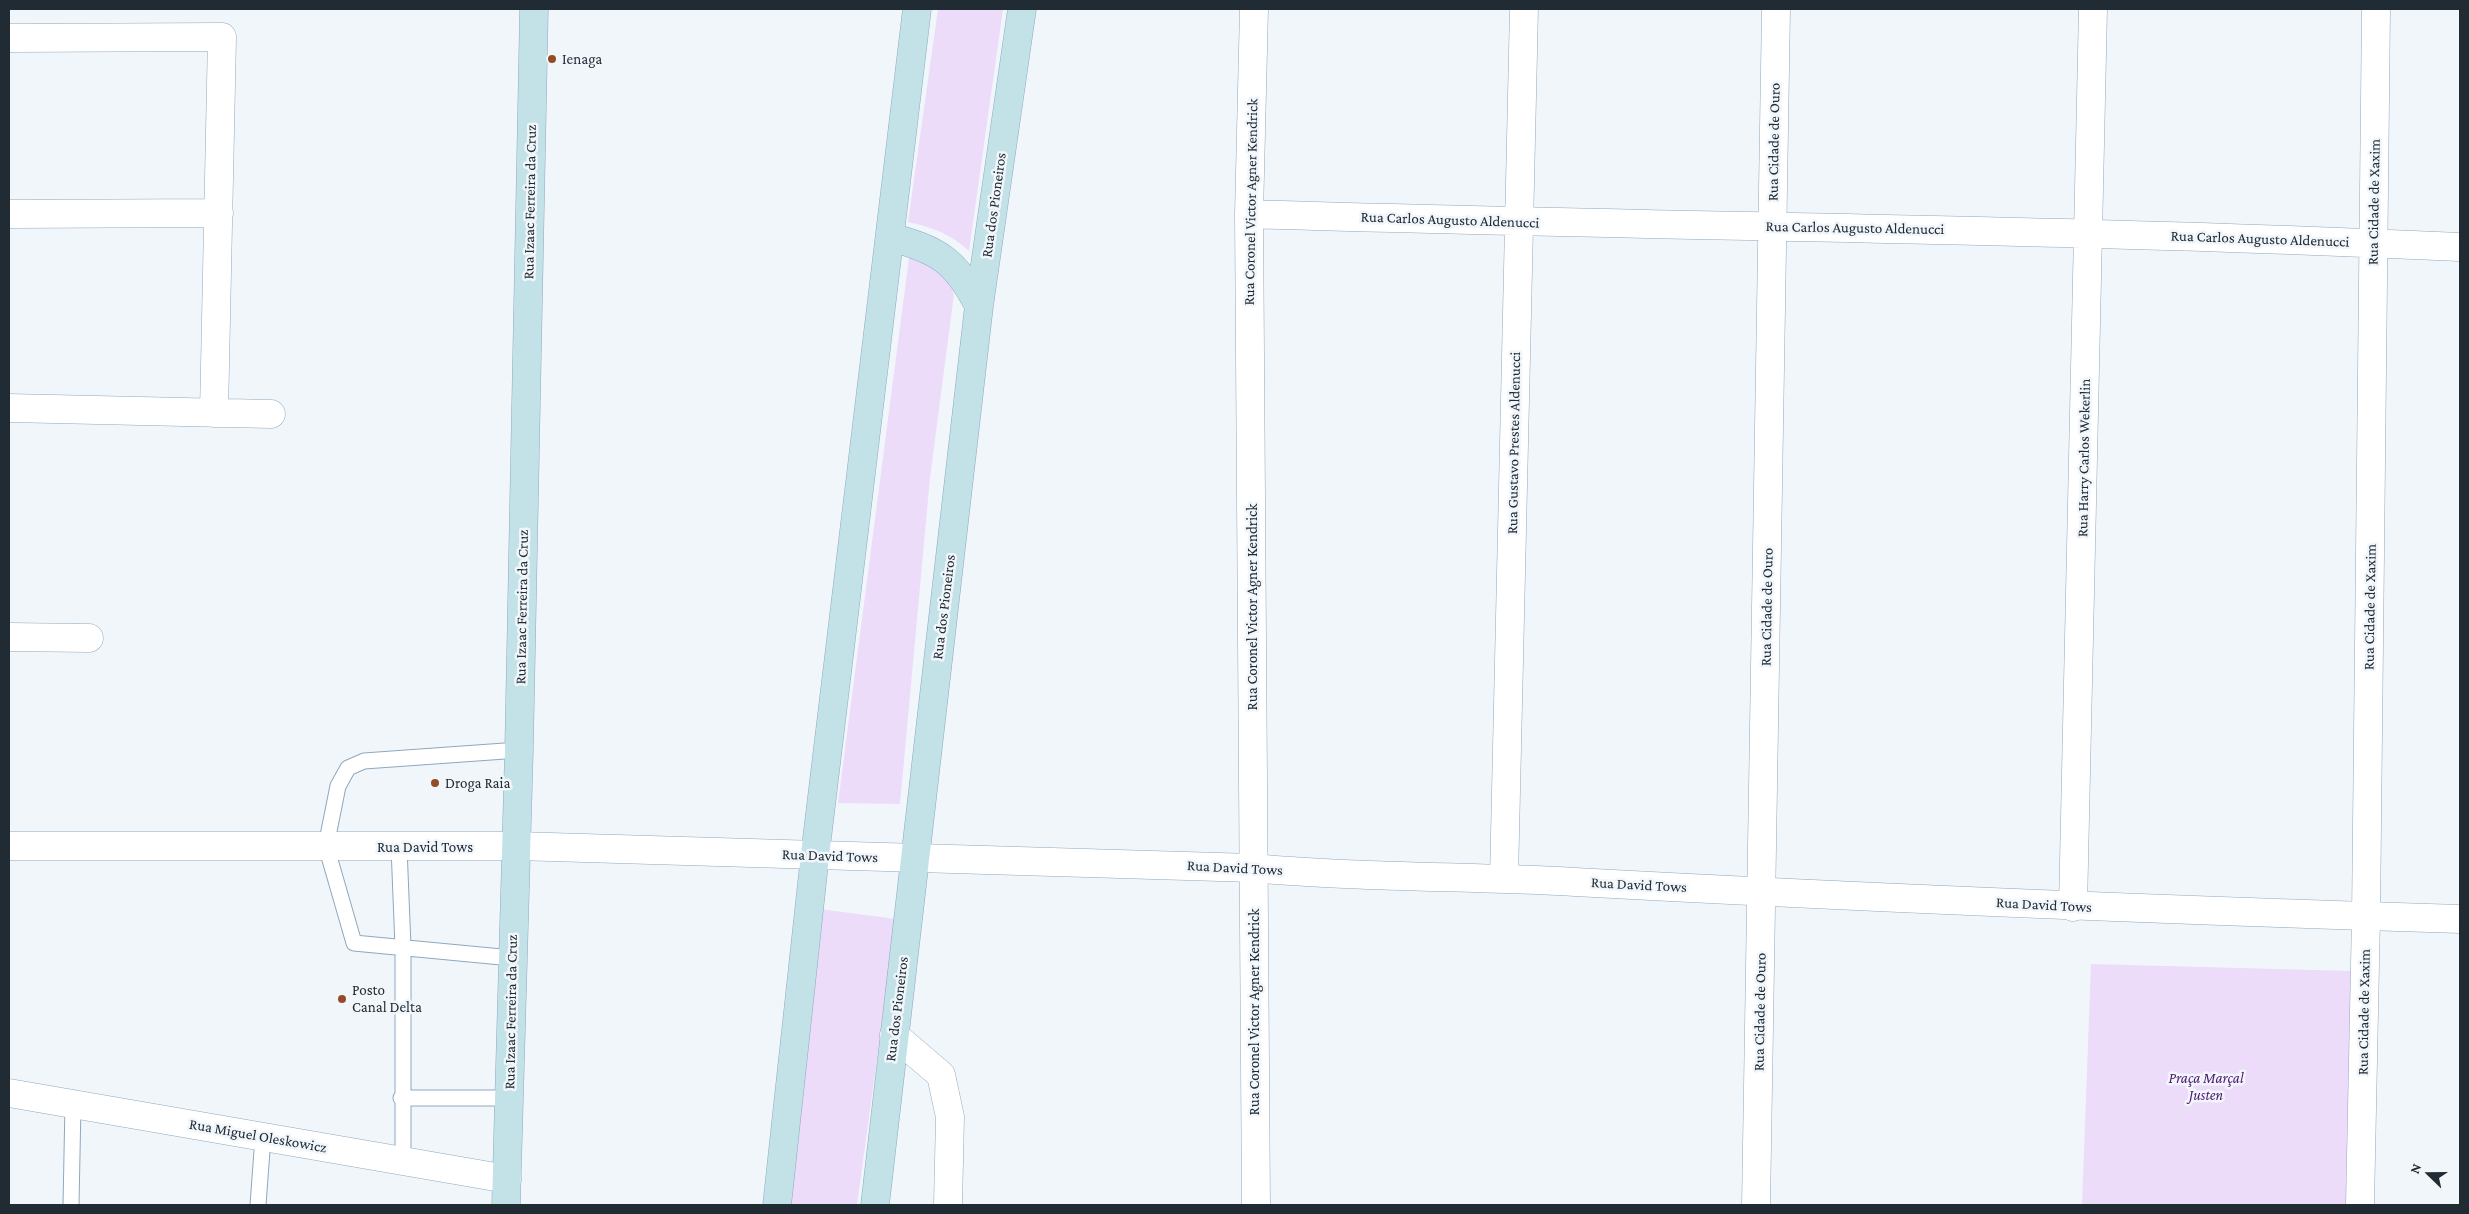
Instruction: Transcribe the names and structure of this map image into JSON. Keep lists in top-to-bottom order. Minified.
{"streets":{"main road":["Rua Izaac Ferreira da Cruz","Rua dos Pioneiros"],"street":["Rua Cidade de Ouro","Rua Coronel Victor Agner Kendrick","Rua Cidade de Xaxim","Rua Carlos Augusto Aldenucci","Rua Gustavo Prestes Aldenucci","Rua Harry Carlos Wekerlin","Rua David Tows","Rua Miguel Oleskowicz"]},"crossings":[["Rua Cidade de Ouro","Rua Carlos Augusto Aldenucci"],["Rua Cidade de Ouro","Rua David Tows"],["Rua Izaac Ferreira da Cruz","Rua David Tows"],["Rua Izaac Ferreira da Cruz","Rua Miguel Oleskowicz"],["Rua Coronel Victor Agner Kendrick","Rua Carlos Augusto Aldenucci"],["Rua Coronel Victor Agner Kendrick","Rua David Tows"],["Rua Cidade de Xaxim","Rua Carlos Augusto Aldenucci"],["Rua Cidade de Xaxim","Rua David Tows"],["Rua dos Pioneiros","Rua David Tows"],["Rua Carlos Augusto Aldenucci","Rua Gustavo Prestes Aldenucci"],["Rua Carlos Augusto Aldenucci","Rua Harry Carlos Wekerlin"],["Rua Gustavo Prestes Aldenucci","Rua David Tows"],["Rua Harry Carlos Wekerlin","Rua David Tows"]],"parks":["Praça Marçal Justen"],"places":["Ienaga","Droga Raia","Posto Canal Delta"],"north":"left"}
